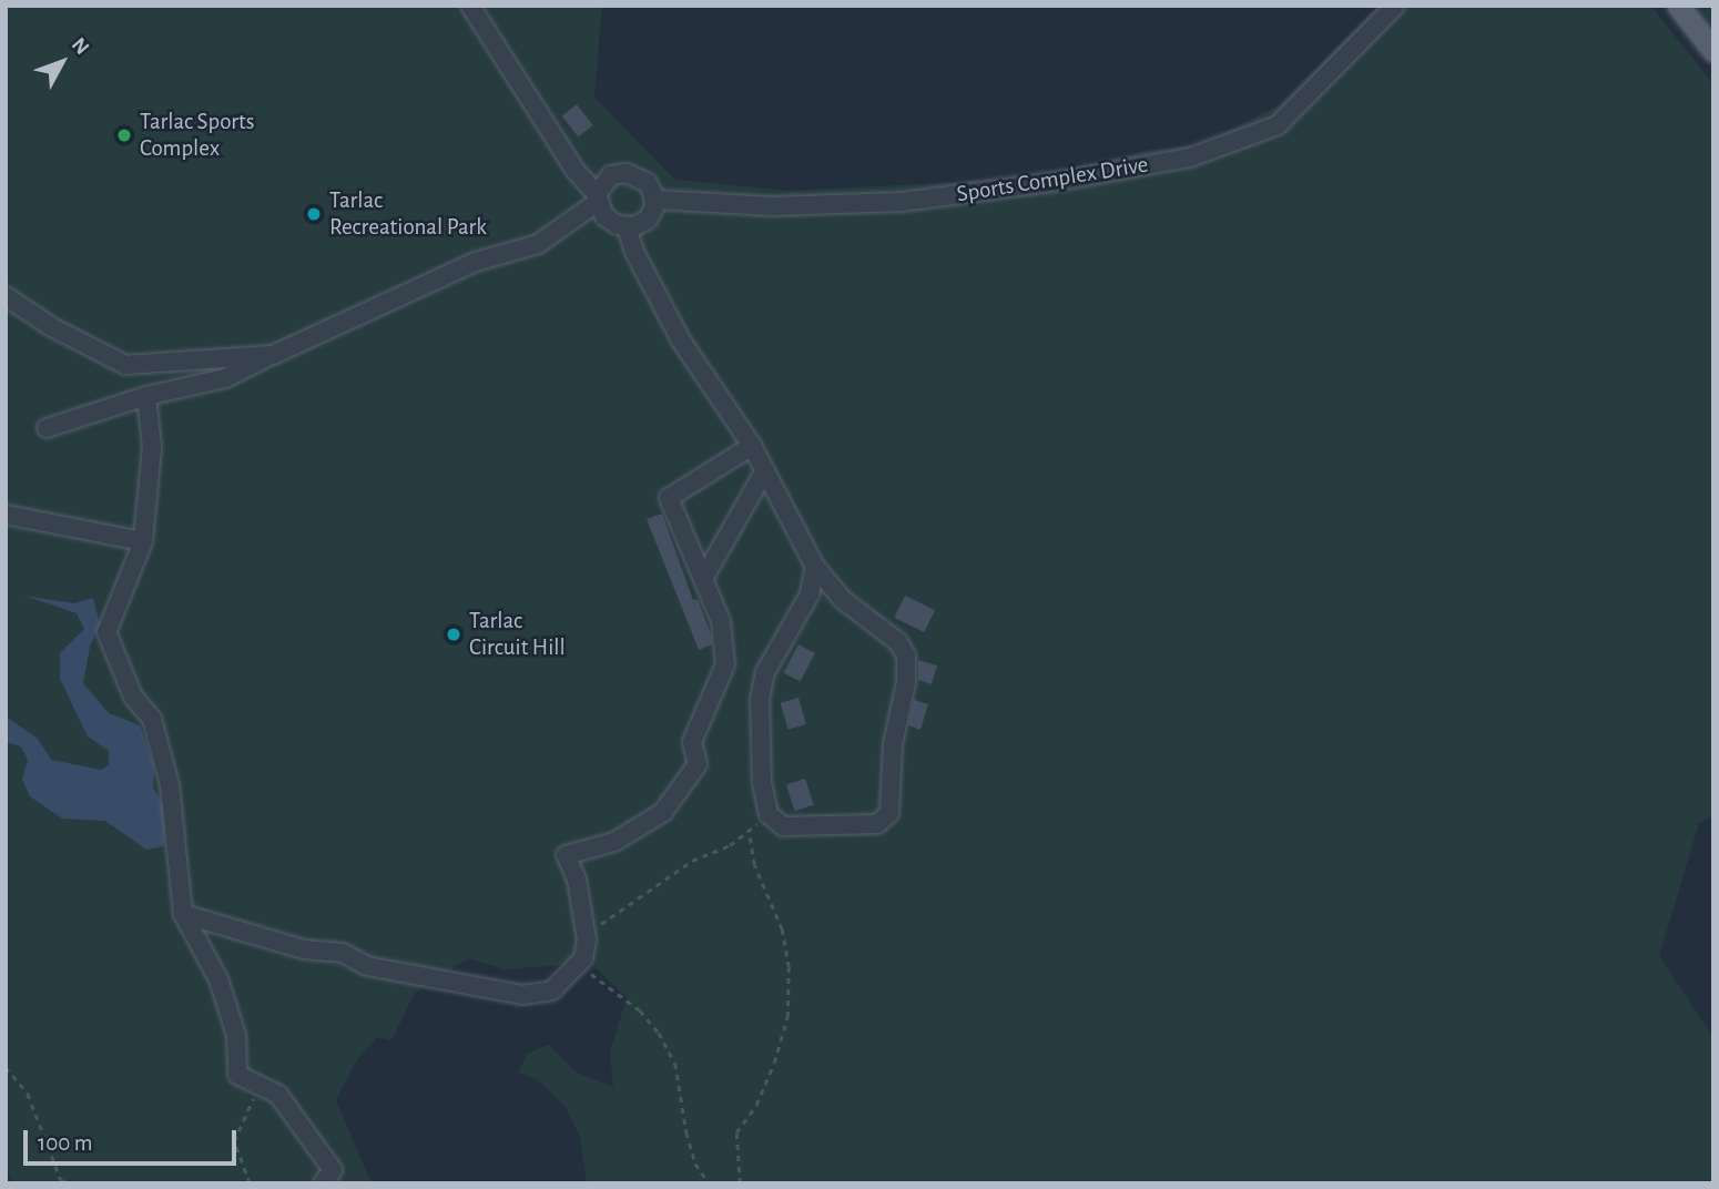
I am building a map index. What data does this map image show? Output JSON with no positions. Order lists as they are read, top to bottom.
{
  "streets": {
    "street": ["Sports Complex Drive"]
  },
  "places": ["Tarlac Sports Complex", "Tarlac Recreational Park", "Tarlac Circuit Hill"],
  "scale_bar": "100 m",
  "north": "top right"
}
